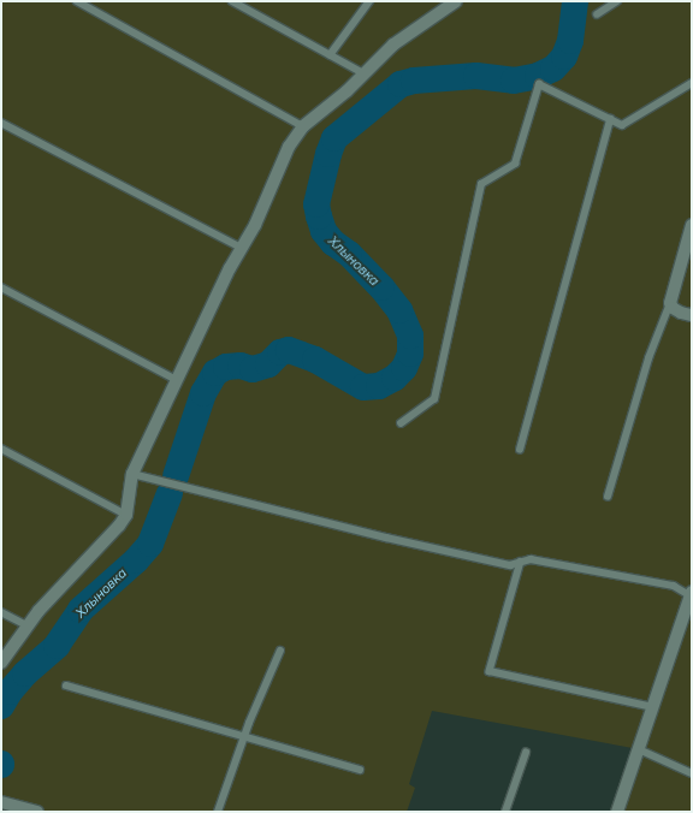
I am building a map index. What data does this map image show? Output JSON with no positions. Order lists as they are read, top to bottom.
{
  "water": ["Хлыновка"]
}
